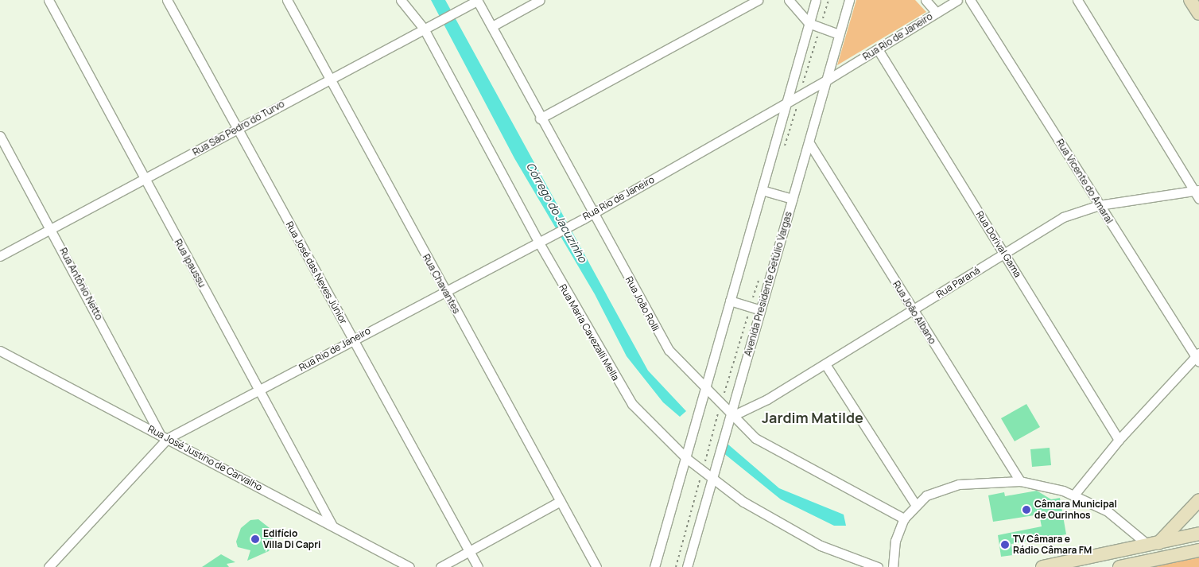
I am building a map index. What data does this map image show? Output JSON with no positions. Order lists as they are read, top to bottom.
{
  "streets": {
    "street": [
      "Rua Rio de Janeiro",
      "Rua São Pedro do Turvo",
      "Rua Vicente do Amaral",
      "Rua Dorival Gama",
      "Rua Ipaussu",
      "Rua José das Neves Júnior",
      "Rua Paraná",
      "Rua Antônio Netto",
      "Rua Chavantes",
      "Avenida Presidente Getúlio Vargas",
      "Rua João Rolli",
      "Rua João Albano",
      "Rua Maria Cavezalli Mella",
      "Rua José Justino de Carvalho"
    ]
  },
  "crossings": [
    ["Rua Rio de Janeiro", "Rua Dorival Gama"],
    ["Rua Rio de Janeiro", "Rua Ipaussu"],
    ["Rua Rio de Janeiro", "Rua José das Neves Júnior"],
    ["Rua Rio de Janeiro", "Rua Chavantes"],
    ["Rua Rio de Janeiro", "Avenida Presidente Getúlio Vargas"],
    ["Rua Rio de Janeiro", "Rua João Rolli"],
    ["Rua Rio de Janeiro", "Rua Maria Cavezalli Mella"],
    ["Rua Rio de Janeiro", "Rua José Justino de Carvalho"],
    ["Rua São Pedro do Turvo", "Rua Ipaussu"],
    ["Rua São Pedro do Turvo", "Rua José das Neves Júnior"],
    ["Rua São Pedro do Turvo", "Rua Antônio Netto"],
    ["Rua São Pedro do Turvo", "Rua Chavantes"],
    ["Rua São Pedro do Turvo", "Rua João Rolli"],
    ["Rua São Pedro do Turvo", "Rua Maria Cavezalli Mella"],
    ["Rua Vicente do Amaral", "Rua Paraná"],
    ["Rua Dorival Gama", "Rua Paraná"],
    ["Rua Ipaussu", "Rua José Justino de Carvalho"],
    ["Rua Paraná", "Avenida Presidente Getúlio Vargas"],
    ["Rua Paraná", "Rua João Rolli"],
    ["Rua Paraná", "Rua João Albano"],
    ["Rua Antônio Netto", "Rua José Justino de Carvalho"],
    ["Avenida Presidente Getúlio Vargas", "Rua João Rolli"],
    ["Avenida Presidente Getúlio Vargas", "Rua João Albano"],
    ["Avenida Presidente Getúlio Vargas", "Rua Maria Cavezalli Mella"]
  ],
  "districts": ["Jardim Matilde"],
  "water": ["Córrego do Jacuzinho"],
  "places": ["Câmara Municipal de Ourinhos", "Edifício Villa Di Capri", "TV Câmara e Rádio Câmara FM"]
}
